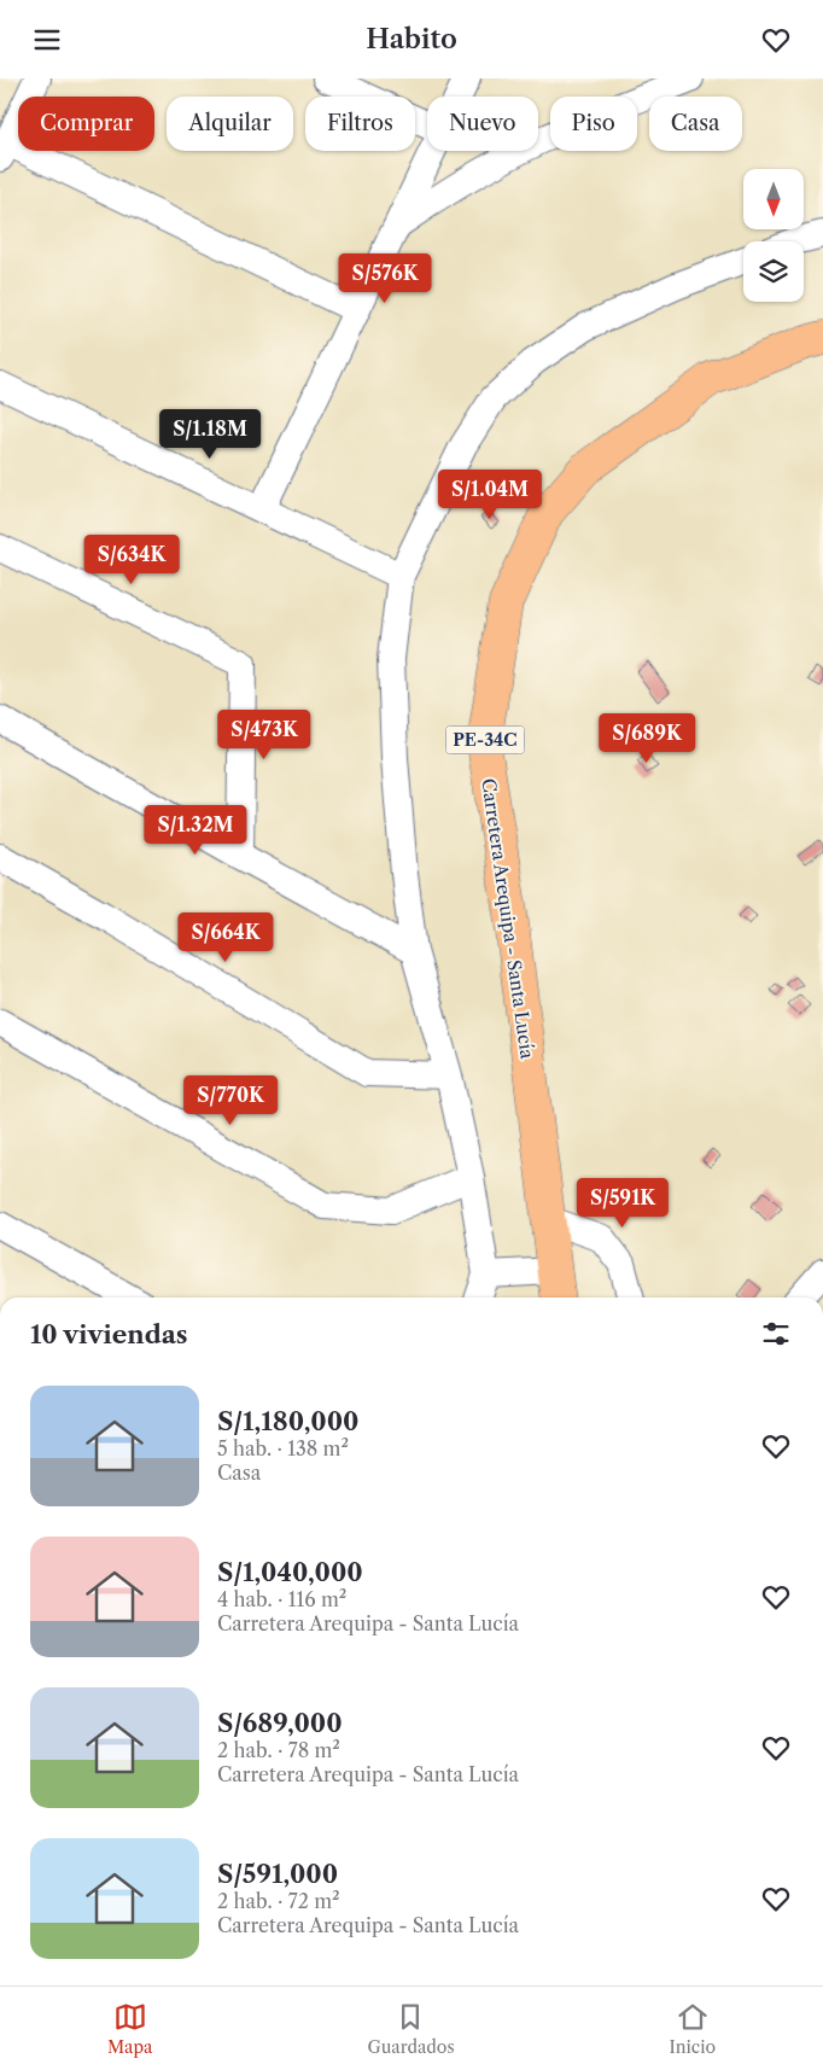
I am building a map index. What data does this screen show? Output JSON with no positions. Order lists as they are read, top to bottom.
{
  "streets": {
    "main road": ["PE-34C", "Carretera Arequipa - Santa Lucía"]
  },
  "north": "bottom",
  "page": {
    "header": "Habito",
    "chip": [
      "Comprar",
      "Alquilar",
      "Filtros",
      "Nuevo",
      "Piso",
      "Casa"
    ],
    "price": [
      "S/576K",
      "S/1.18M",
      "S/1.04M",
      "S/634K",
      "S/473K",
      "S/689K",
      "S/1.32M",
      "S/664K",
      "S/770K",
      "S/591K"
    ],
    "heading": "10 viviendas",
    "list": [
      {
        "name": "S/1,180,000",
        "note": "5 hab. · 138 m² · Casa"
      },
      {
        "name": "S/1,040,000",
        "note": "4 hab. · 116 m² · Carretera Arequipa - Santa Lucía"
      },
      {
        "name": "S/689,000",
        "note": "2 hab. · 78 m² · Carretera Arequipa - Santa Lucía"
      },
      {
        "name": "S/591,000",
        "note": "2 hab. · 72 m² · Carretera Arequipa - Santa Lucía"
      }
    ],
    "tabs": ["Mapa", "Guardados", "Inicio"]
  }
}
